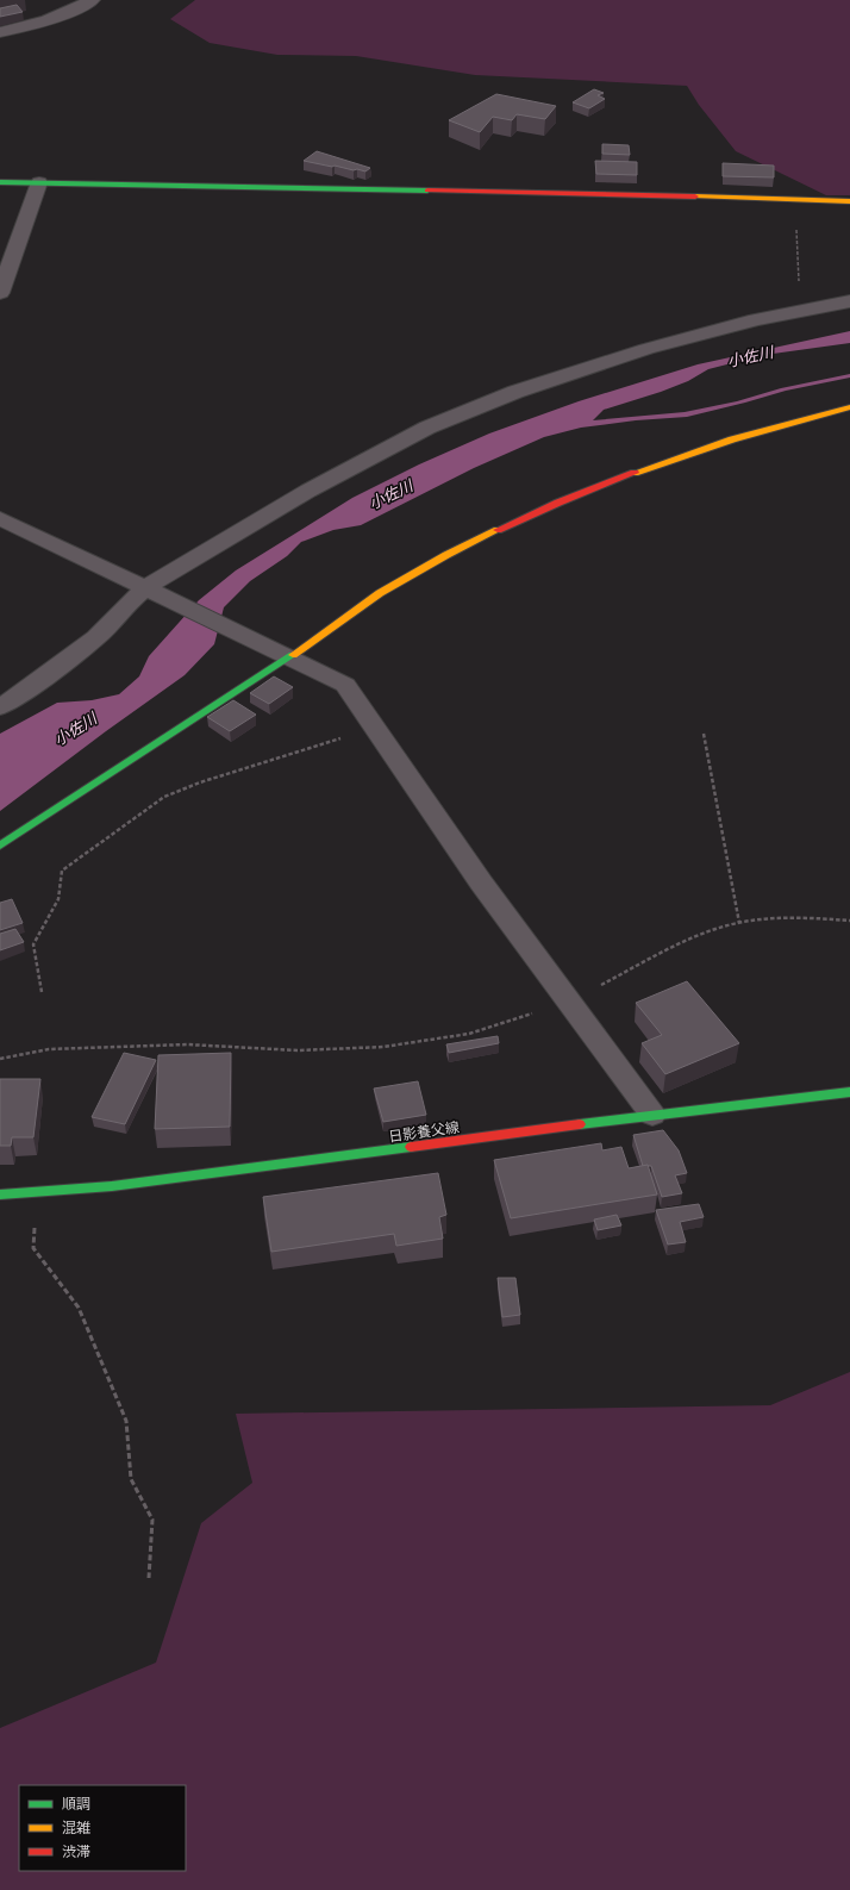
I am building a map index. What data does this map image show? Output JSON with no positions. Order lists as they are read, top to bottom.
{
  "streets": {
    "street": ["日影養父線"]
  },
  "water": ["小佐川"],
  "legend": ["順調", "混雑", "渋滞"]
}
